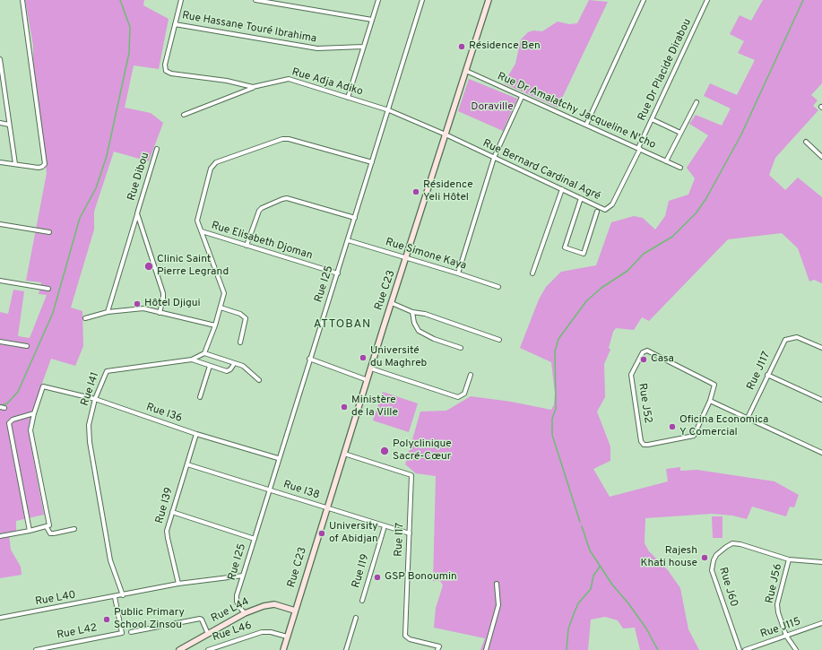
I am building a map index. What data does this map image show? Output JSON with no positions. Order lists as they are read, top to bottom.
{
  "streets": {
    "street": [
      "Rue Hassane Touré Ibrahima",
      "Rue Dr Placide Dirabou",
      "Rue Adja Adiko",
      "Rue Dr Amalatchy Jacqueline N'cho",
      "Rue Bernard Cardinal Agré",
      "Rue Dibou",
      "Rue Elisabeth Djoman",
      "Rue Simone Kaya",
      "Rue I25",
      "Rue C23",
      "Rue J117",
      "Rue I41",
      "Rue J52",
      "Rue I36",
      "Rue I38",
      "Rue I39",
      "Rue I17",
      "Rue I19",
      "Rue J56",
      "Rue J60",
      "Rue L40",
      "Rue L44",
      "Rue J115",
      "Rue L42",
      "Rue L46"
    ]
  },
  "crossings": [
    ["Rue Hassane Touré Ibrahima", "Rue Adja Adiko"],
    ["Rue Dr Placide Dirabou", "Rue Dr Amalatchy Jacqueline N'cho"],
    ["Rue Dr Placide Dirabou", "Rue Bernard Cardinal Agré"],
    ["Rue Adja Adiko", "Rue Bernard Cardinal Agré"],
    ["Rue Adja Adiko", "Rue I25"],
    ["Rue Adja Adiko", "Rue C23"],
    ["Rue Dr Amalatchy Jacqueline N'cho", "Rue Bernard Cardinal Agré"],
    ["Rue Dr Amalatchy Jacqueline N'cho", "Rue C23"],
    ["Rue Bernard Cardinal Agré", "Rue C23"],
    ["Rue Elisabeth Djoman", "Rue I25"],
    ["Rue Simone Kaya", "Rue I25"],
    ["Rue Simone Kaya", "Rue C23"],
    ["Rue I25", "Rue I36"],
    ["Rue I25", "Rue I38"],
    ["Rue I25", "Rue L40"],
    ["Rue I25", "Rue L44"],
    ["Rue C23", "Rue I38"],
    ["Rue C23", "Rue I17"],
    ["Rue C23", "Rue L44"],
    ["Rue C23", "Rue L46"],
    ["Rue I41", "Rue I36"],
    ["Rue I41", "Rue L40"],
    ["Rue I36", "Rue I39"],
    ["Rue I38", "Rue I39"],
    ["Rue I38", "Rue I17"],
    ["Rue I38", "Rue I19"],
    ["Rue I39", "Rue L40"],
    ["Rue J56", "Rue J60"],
    ["Rue J56", "Rue J115"],
    ["Rue L40", "Rue L42"]
  ],
  "districts": ["ATTOBAN"],
  "parks": ["Doraville"],
  "places": [
    "Résidence Ben",
    "Résidence Yeli Hôtel",
    "Clinic Saint Pierre Legrand",
    "Hôtel Djigui",
    "Université du Maghreb",
    "Casa",
    "Ministère de la Ville",
    "Oficina Economica Y Comercial",
    "Polyclinique Sacré-Cœur",
    "University of Abidjan",
    "Rajesh Khati house",
    "GSP Bonoumin",
    "Public Primary School Zinsou"
  ]
}
